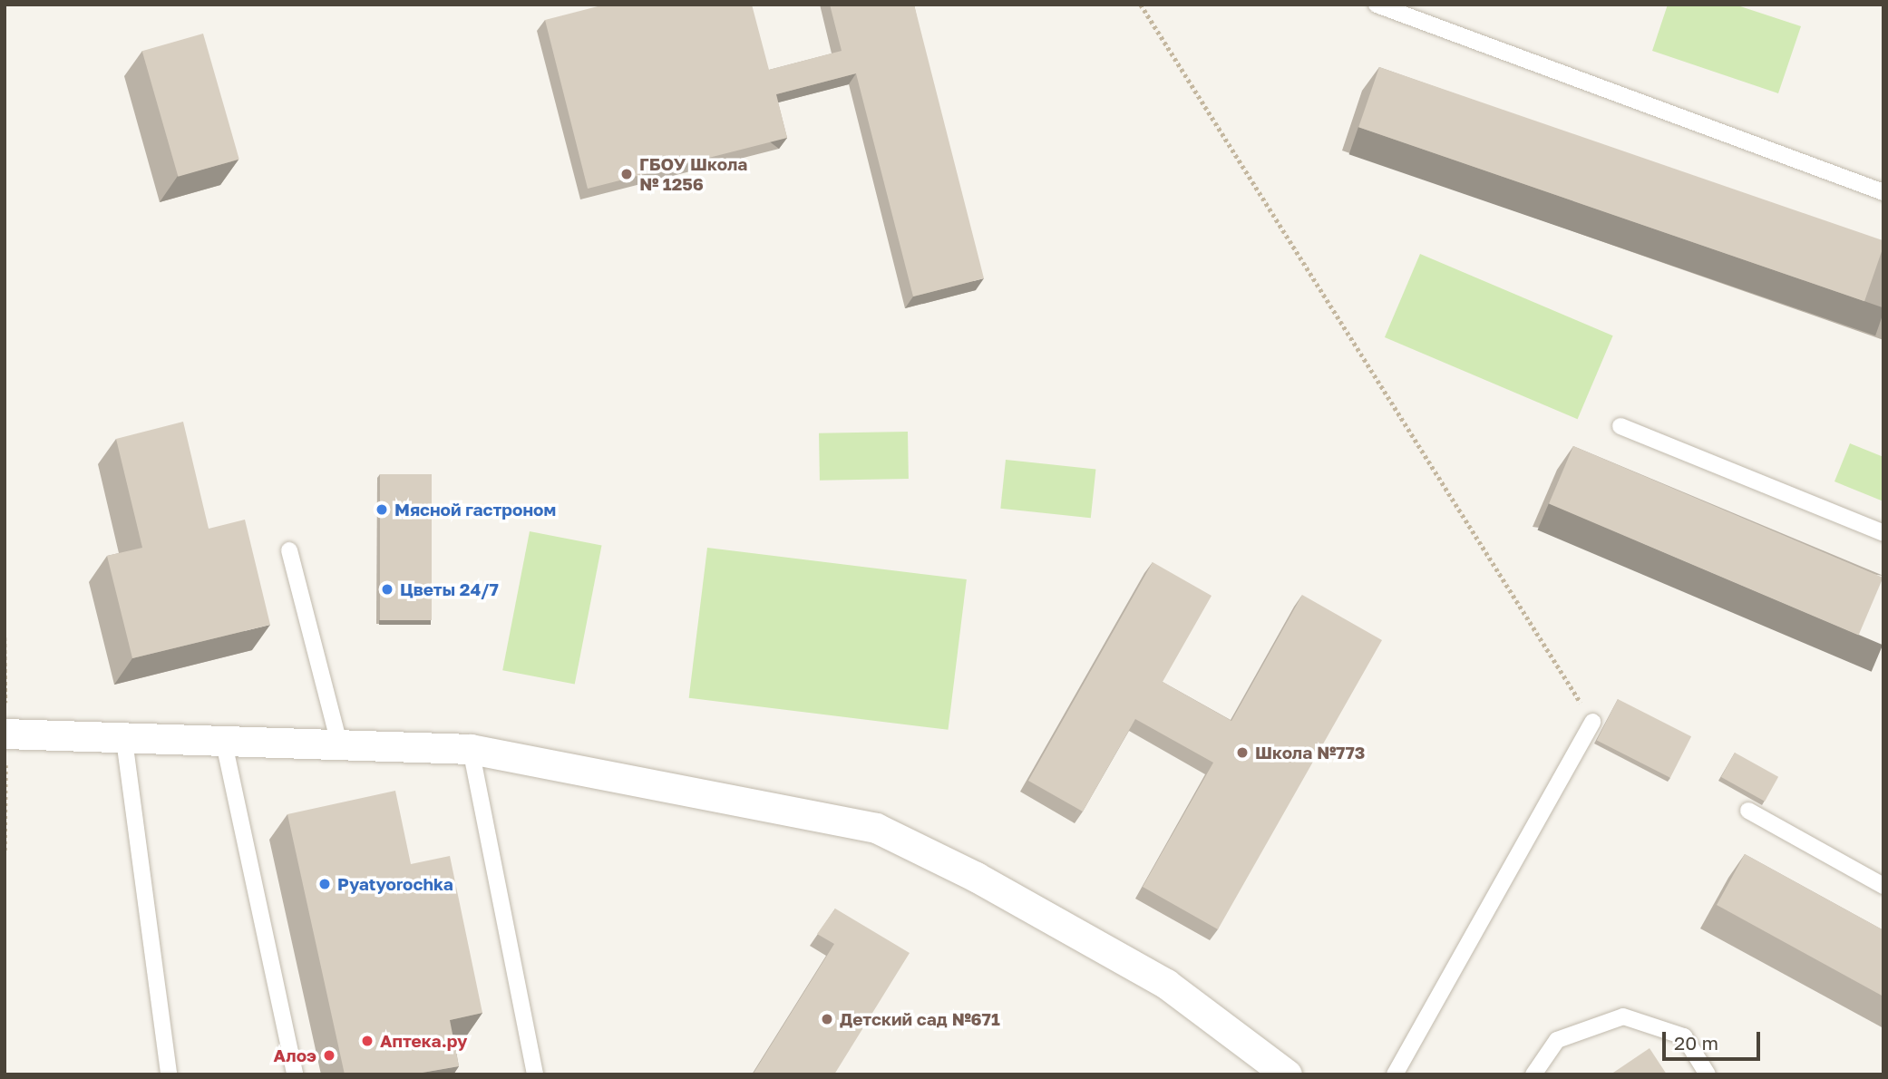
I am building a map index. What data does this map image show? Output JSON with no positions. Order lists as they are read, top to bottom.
{
  "places": [
    "ГБОУ Школа № 1256",
    "Мясной гастроном",
    "Цветы 24/7",
    "Школа №773",
    "Pyatyorochka",
    "Детский сад №671",
    "Аптека.ру",
    "Алоэ"
  ],
  "scale_bar": "20 m"
}
